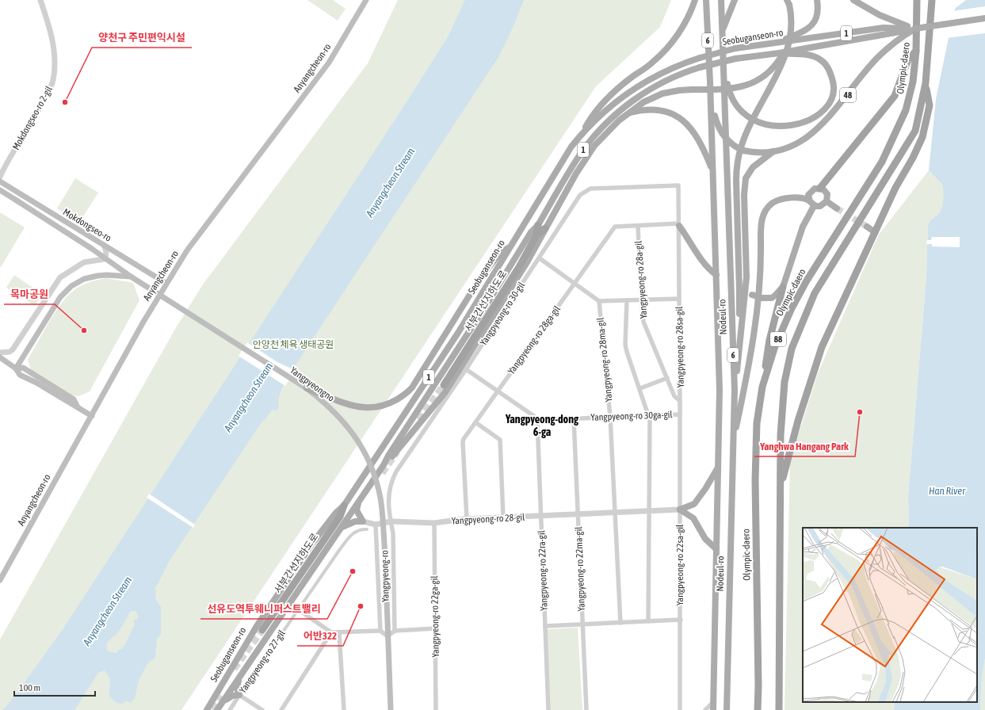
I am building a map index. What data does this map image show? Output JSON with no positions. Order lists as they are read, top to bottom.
{
  "streets": {
    "highway": ["Olympic-daero", "서부간선지하도로", "88"],
    "main road": [
      "1",
      "Seobuganseon-ro",
      "6",
      "Anyangcheon-ro",
      "48",
      "Mokdongseo-ro",
      "Nodeul-ro",
      "Yangpyeongno",
      "Yangpyeong-ro"
    ],
    "street": [
      "Mokdongseo-ro 2-gil",
      "Yangpyeong-ro 28a-gil",
      "Yangpyeong-ro 30-gil",
      "Yangpyeong-ro 28ga-gil",
      "Yangpyeong-ro 28sa-gil",
      "Yangpyeong-ro 28ma-gil",
      "Yangpyeong-ro 30ga-gil",
      "Yangpyeong-ro 28-gil",
      "Yangpyeong-ro 22sa-gil",
      "Yangpyeong-ro 22ma-gil",
      "Yangpyeong-ro 22ra-gil",
      "Yangpyeong-ro 22ga-gil",
      "Yangpyeong-ro 27-gil"
    ]
  },
  "crossings": [
    ["Seobuganseon-ro", "48"],
    ["Seobuganseon-ro", "서부간선지하도로"],
    ["Anyangcheon-ro", "Mokdongseo-ro"],
    ["48", "Nodeul-ro"],
    ["Mokdongseo-ro", "Yangpyeongno"],
    ["Yangpyeong-ro 28a-gil", "Yangpyeong-ro 28ga-gil"],
    ["Yangpyeong-ro 28a-gil", "Yangpyeong-ro 28sa-gil"],
    ["Yangpyeong-ro 30-gil", "Yangpyeong-ro 28sa-gil"],
    ["Yangpyeong-ro 30-gil", "Yangpyeong-ro 28-gil"],
    ["Yangpyeong-ro 30-gil", "Yangpyeong-ro"],
    ["Yangpyeong-ro 28ga-gil", "Yangpyeong-ro 28sa-gil"],
    ["Yangpyeong-ro 28ga-gil", "Yangpyeong-ro 28-gil"],
    ["Yangpyeong-ro 28sa-gil", "Yangpyeong-ro 30ga-gil"],
    ["Yangpyeong-ro 28sa-gil", "Yangpyeong-ro 28-gil"],
    ["Yangpyeong-ro 28sa-gil", "Yangpyeong-ro 22sa-gil"],
    ["Yangpyeong-ro 28ma-gil", "Yangpyeong-ro 30ga-gil"],
    ["Yangpyeong-ro 28ma-gil", "Yangpyeong-ro 28-gil"],
    ["Yangpyeongno", "Yangpyeong-ro"],
    ["Yangpyeong-ro 30ga-gil", "Yangpyeong-ro 22ma-gil"],
    ["Yangpyeong-ro 30ga-gil", "Yangpyeong-ro 22ra-gil"],
    ["Yangpyeong-ro 28-gil", "Yangpyeong-ro 22sa-gil"],
    ["Yangpyeong-ro 28-gil", "Yangpyeong-ro 22ma-gil"],
    ["Yangpyeong-ro 28-gil", "Yangpyeong-ro 22ra-gil"],
    ["Yangpyeong-ro 28-gil", "Yangpyeong-ro"],
    ["Yangpyeong-ro 28-gil", "Yangpyeong-ro 22ga-gil"]
  ],
  "districts": ["Yangpyeong-dong 6-ga"],
  "water": ["Anyangcheon Stream", "Han River"],
  "parks": ["안양천 체육 생태공원"],
  "places": [
    "양천구 주민편익시설",
    "목마공원",
    "Yanghwa Hangang Park",
    "선유도역투웨니퍼스트밸리",
    "어반322"
  ],
  "scale_bar": "100 m"
}
